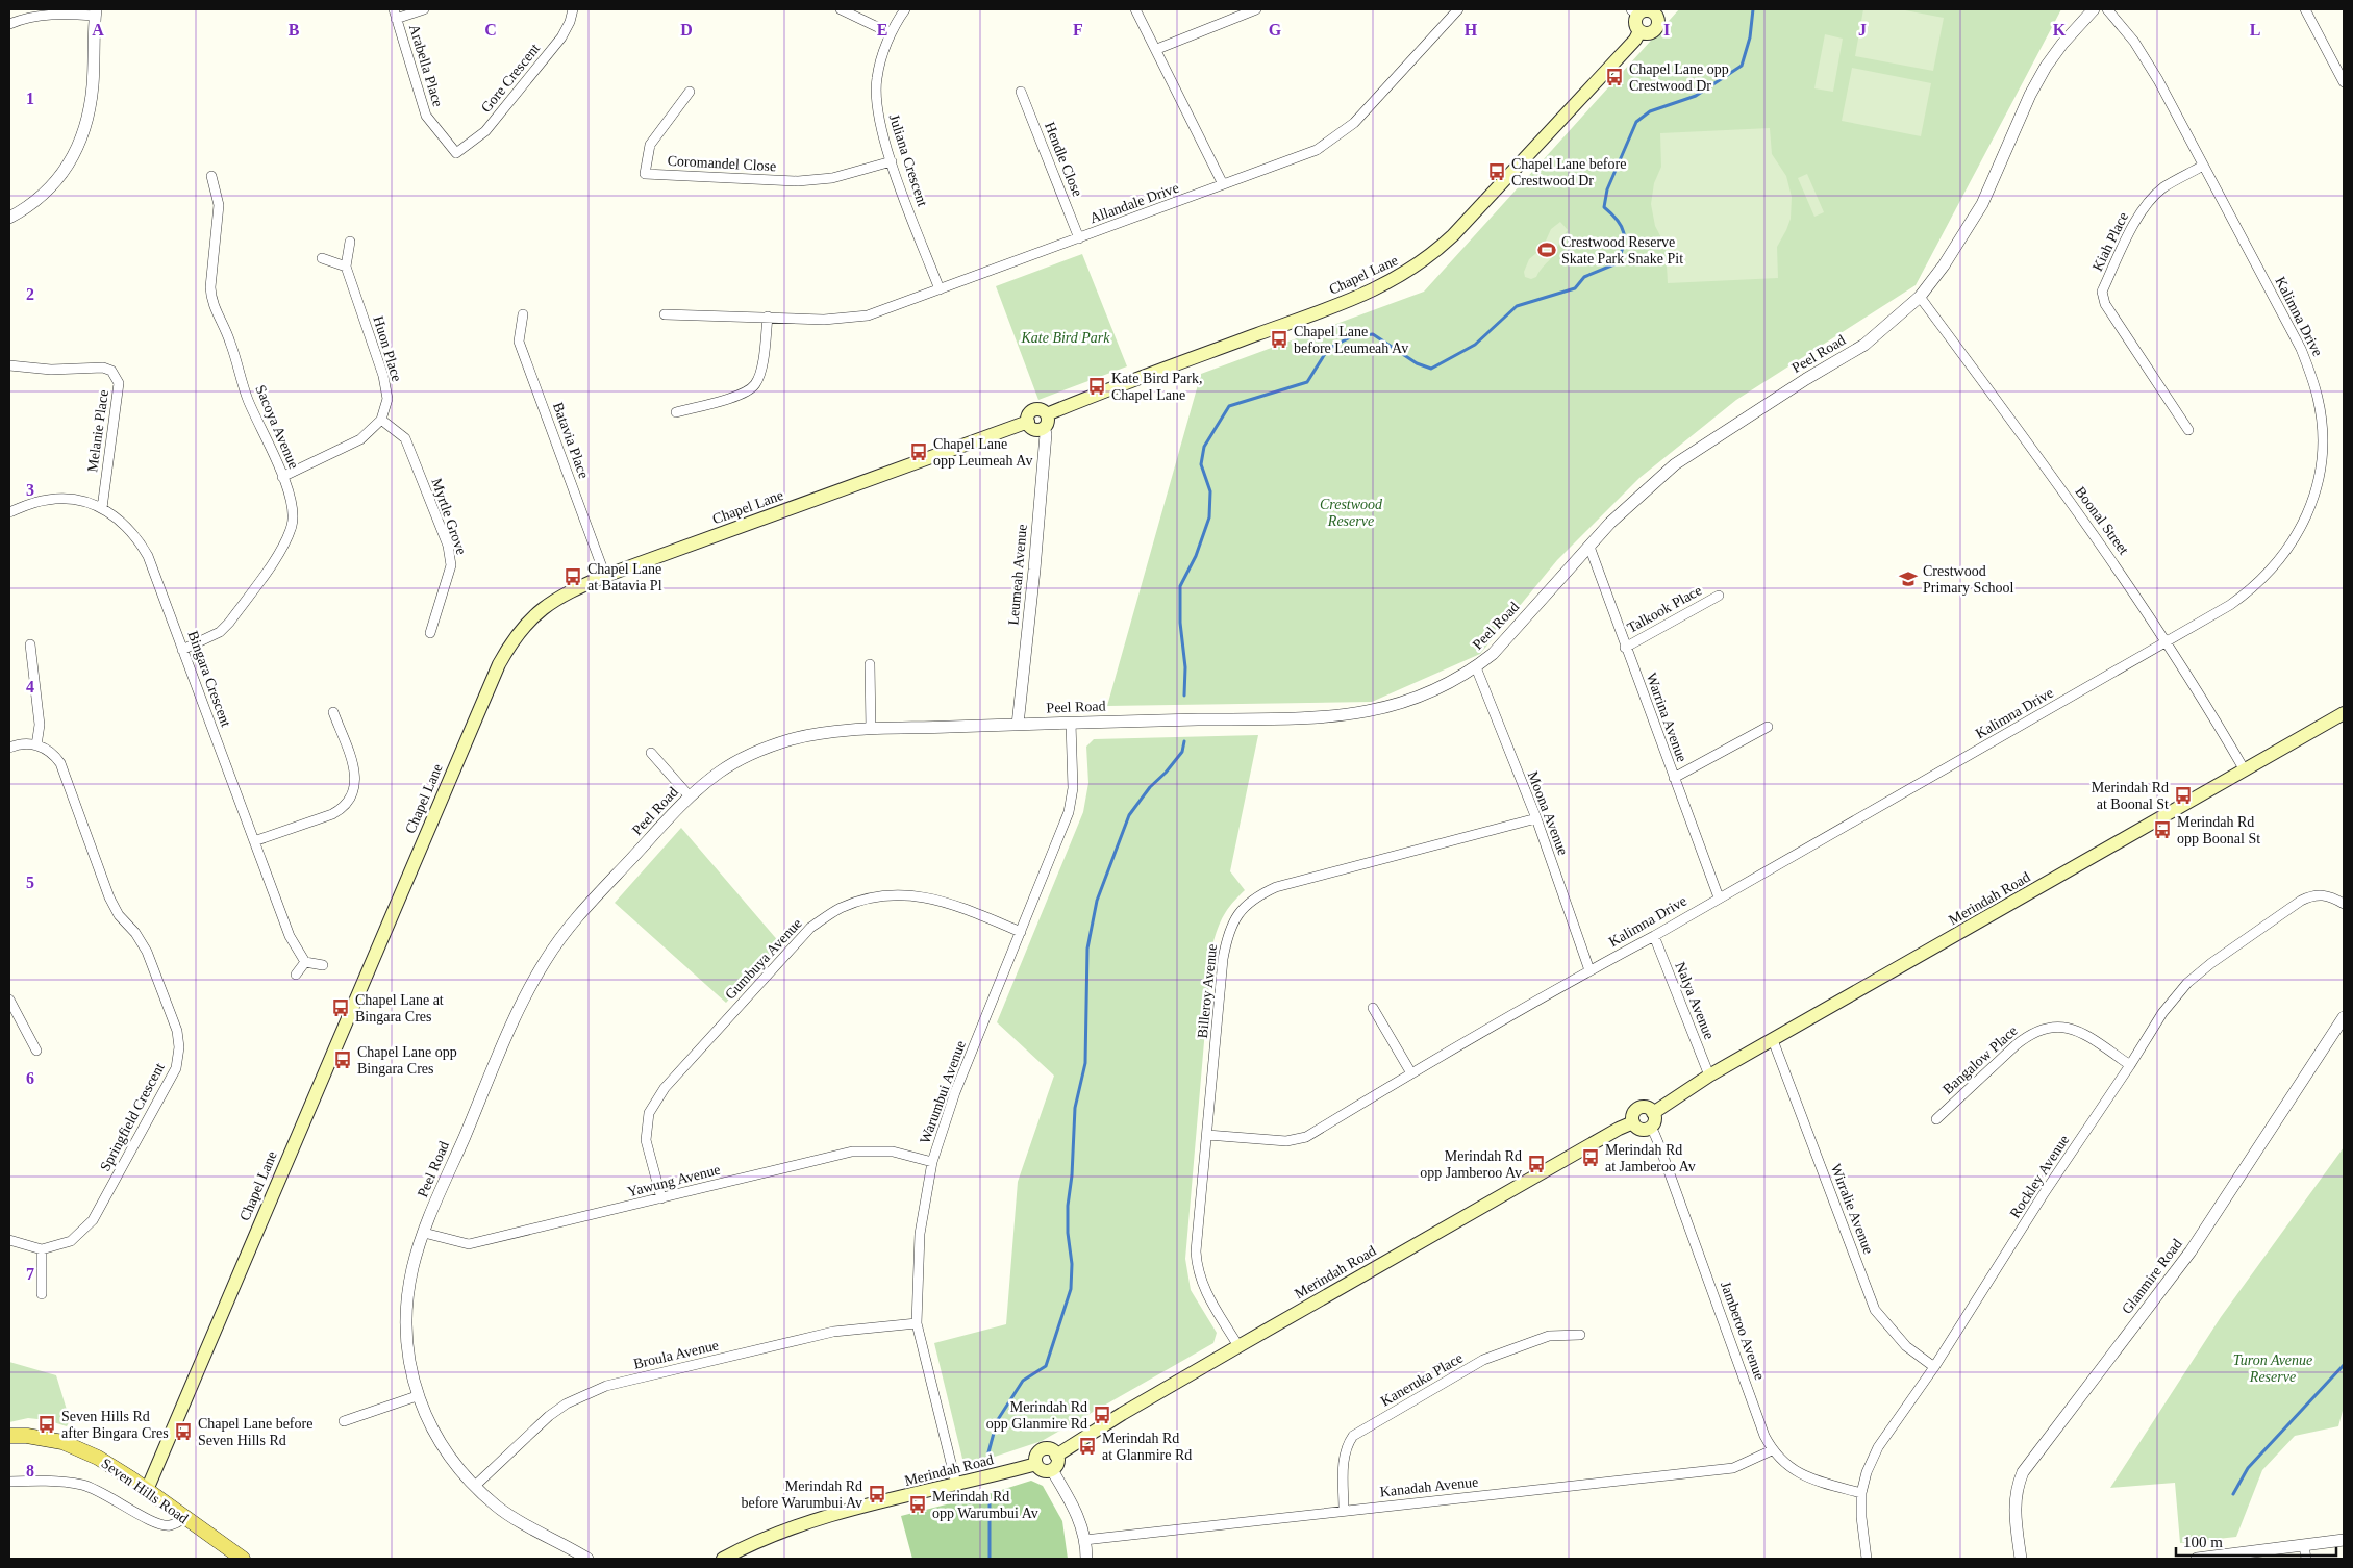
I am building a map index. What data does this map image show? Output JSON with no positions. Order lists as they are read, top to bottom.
{
  "streets": {
    "main road": ["Chapel Lane", "Merindah Road", "Seven Hills Road"],
    "street": [
      "Arabella Place",
      "Gore Crescent",
      "Hendle Close",
      "Juliana Crescent",
      "Coromandel Close",
      "Allandale Drive",
      "Kiah Place",
      "Kalimna Drive",
      "Huon Place",
      "Peel Road",
      "Sacoya Avenue",
      "Melanie Place",
      "Batavia Place",
      "Myrtle Grove",
      "Boonal Street",
      "Leumeah Avenue",
      "Talkook Place",
      "Bingara Crescent",
      "Warrina Avenue",
      "Moona Avenue",
      "Gumbuya Avenue",
      "Billeroy Avenue",
      "Nalya Avenue",
      "Bangalow Place",
      "Warumbui Avenue",
      "Springfield Crescent",
      "Rockley Avenue",
      "Yawung Avenue",
      "Wirralie Avenue",
      "Glanmire Road",
      "Jamberoo Avenue",
      "Broula Avenue",
      "Kaneruka Place",
      "Kanadah Avenue"
    ]
  },
  "crossings": [
    ["Arabella Place", "Gore Crescent"],
    ["Hendle Close", "Allandale Drive"],
    ["Juliana Crescent", "Coromandel Close"],
    ["Juliana Crescent", "Allandale Drive"],
    ["Kiah Place", "Kalimna Drive"],
    ["Chapel Lane", "Batavia Place"],
    ["Chapel Lane", "Leumeah Avenue"],
    ["Chapel Lane", "Seven Hills Road"],
    ["Kalimna Drive", "Boonal Street"],
    ["Kalimna Drive", "Warrina Avenue"],
    ["Kalimna Drive", "Moona Avenue"],
    ["Kalimna Drive", "Billeroy Avenue"],
    ["Kalimna Drive", "Nalya Avenue"],
    ["Huon Place", "Myrtle Grove"],
    ["Peel Road", "Boonal Street"],
    ["Peel Road", "Leumeah Avenue"],
    ["Peel Road", "Warrina Avenue"],
    ["Peel Road", "Moona Avenue"],
    ["Peel Road", "Warumbui Avenue"],
    ["Peel Road", "Yawung Avenue"],
    ["Peel Road", "Broula Avenue"],
    ["Sacoya Avenue", "Bingara Crescent"],
    ["Melanie Place", "Bingara Crescent"],
    ["Boonal Street", "Merindah Road"],
    ["Talkook Place", "Warrina Avenue"],
    ["Moona Avenue", "Billeroy Avenue"],
    ["Merindah Road", "Billeroy Avenue"],
    ["Merindah Road", "Nalya Avenue"],
    ["Merindah Road", "Warumbui Avenue"],
    ["Merindah Road", "Wirralie Avenue"],
    ["Merindah Road", "Jamberoo Avenue"],
    ["Gumbuya Avenue", "Warumbui Avenue"],
    ["Gumbuya Avenue", "Yawung Avenue"],
    ["Bangalow Place", "Rockley Avenue"],
    ["Warumbui Avenue", "Yawung Avenue"],
    ["Warumbui Avenue", "Broula Avenue"],
    ["Rockley Avenue", "Wirralie Avenue"],
    ["Rockley Avenue", "Jamberoo Avenue"],
    ["Jamberoo Avenue", "Kanadah Avenue"],
    ["Kaneruka Place", "Kanadah Avenue"]
  ],
  "parks": ["Kate Bird Park", "Crestwood Reserve", "Turon Avenue Reserve"],
  "places": {
    "bus stop": [
      "Chapel Lane opp Crestwood Dr",
      "Chapel Lane before Crestwood Dr",
      "Chapel Lane before Leumeah Av",
      "Kate Bird Park, Chapel Lane",
      "Chapel Lane opp Leumeah Av",
      "Chapel Lane at Batavia Pl",
      "Merindah Rd at Boonal St",
      "Merindah Rd opp Boonal St",
      "Chapel Lane at Bingara Cres",
      "Chapel Lane opp Bingara Cres",
      "Merindah Rd at Jamberoo Av",
      "Merindah Rd opp Jamberoo Av",
      "Merindah Rd opp Glanmire Rd",
      "Seven Hills Rd after Bingara Cres",
      "Chapel Lane before Seven Hills Rd",
      "Merindah Rd at Glanmire Rd",
      "Merindah Rd before Warumbui Av",
      "Merindah Rd opp Warumbui Av"
    ],
    "sports": ["Crestwood Reserve Skate Park Snake Pit"],
    "school or university": ["Crestwood Primary School"]
  },
  "scale_bar": "100 m",
  "grid": {
    "columns": [
      "A",
      "B",
      "C",
      "D",
      "E",
      "F",
      "G",
      "H",
      "I",
      "J",
      "K",
      "L"
    ],
    "rows": [
      "1",
      "2",
      "3",
      "4",
      "5",
      "6",
      "7",
      "8"
    ]
  }
}
